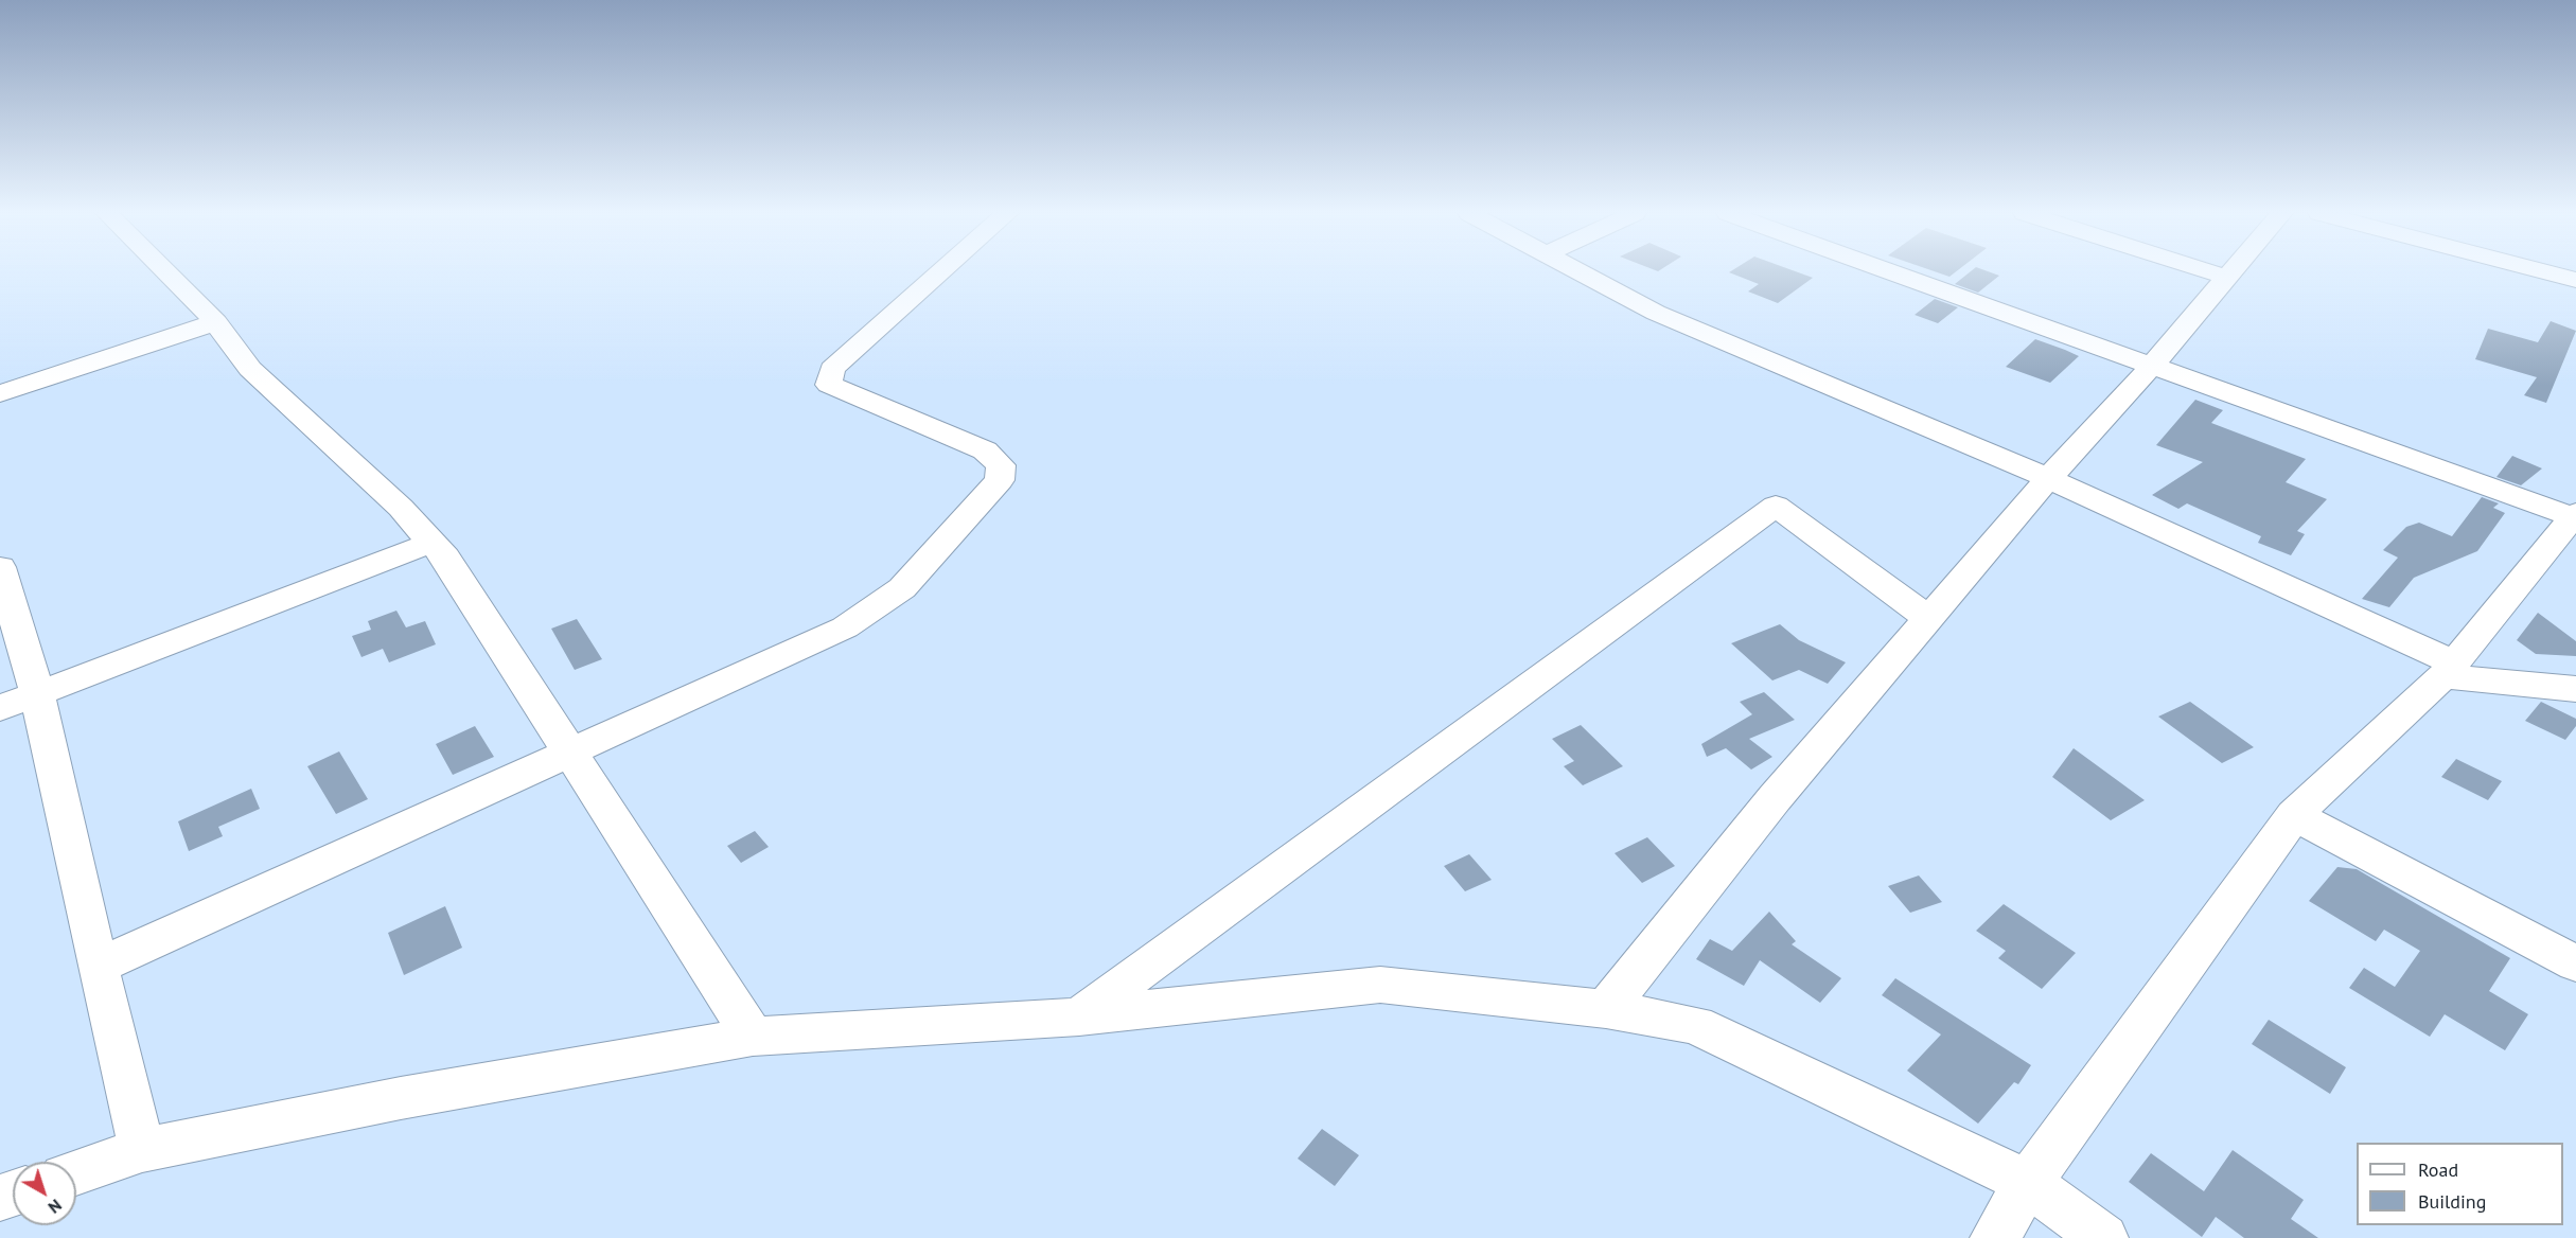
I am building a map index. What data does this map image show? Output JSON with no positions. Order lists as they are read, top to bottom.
{
  "legend": ["Road", "Building"],
  "north": "bottom right"
}
